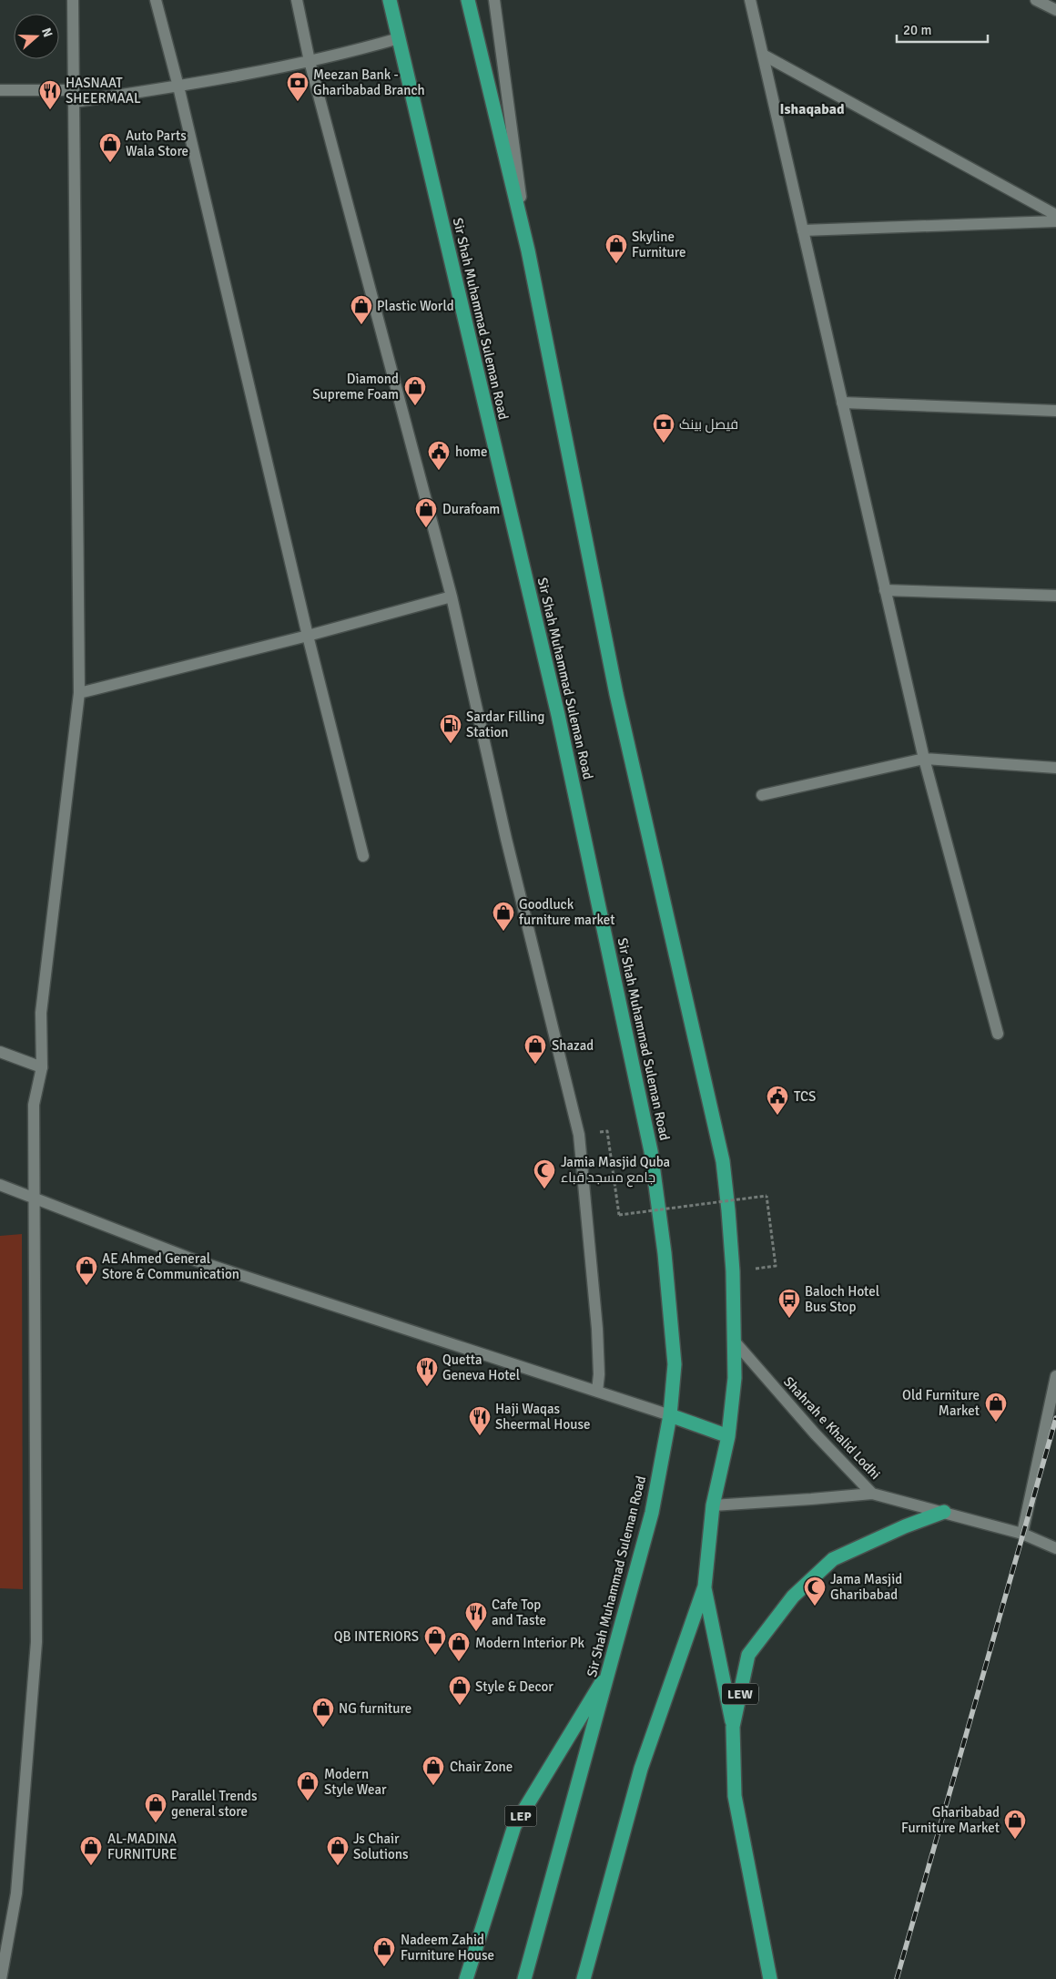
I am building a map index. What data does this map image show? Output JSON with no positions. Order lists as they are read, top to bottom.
{
  "streets": {
    "highway": ["Sir Shah Muhammad Suleman Road", "LEW", "LEP"],
    "street": ["Shahrah e Khalid Lodhi"]
  },
  "crossings": [
    ["Sir Shah Muhammad Suleman Road", "LEP"],
    ["Shahrah e Khalid Lodhi", "LEW"]
  ],
  "districts": ["Ishaqabad"],
  "places": {
    "bank": ["Meezan Bank - Gharibabad Branch", "فیصل بینک"],
    "restaurant": [
      "HASNAAT SHEERMAAL",
      "Quetta Geneva Hotel",
      "Haji Waqas Sheermal House",
      "Cafe Top and Taste"
    ],
    "shop": [
      "Auto Parts Wala Store",
      "Skyline Furniture",
      "Plastic World",
      "Diamond Supreme Foam",
      "Durafoam",
      "Goodluck furniture market",
      "Shazad",
      "AE Ahmed General Store & Communication",
      "Old Furniture Market",
      "QB INTERIORS",
      "Modern Interior Pk",
      "Style & Decor",
      "NG furniture",
      "Chair Zone",
      "Modern Style Wear",
      "Parallel Trends general store",
      "Gharibabad Furniture Market",
      "AL-MADINA FURNITURE",
      "Js Chair Solutions",
      "Nadeem Zahid Furniture House"
    ],
    "public building": ["home", "TCS"],
    "fuel station": ["Sardar Filling Station"],
    "mosque": ["Jamia Masjid Quba جامع مسجد قباء", "Jama Masjid Gharibabad"],
    "bus stop": ["Baloch Hotel Bus Stop"]
  },
  "scale_bar": "20 m",
  "north": "right"
}
